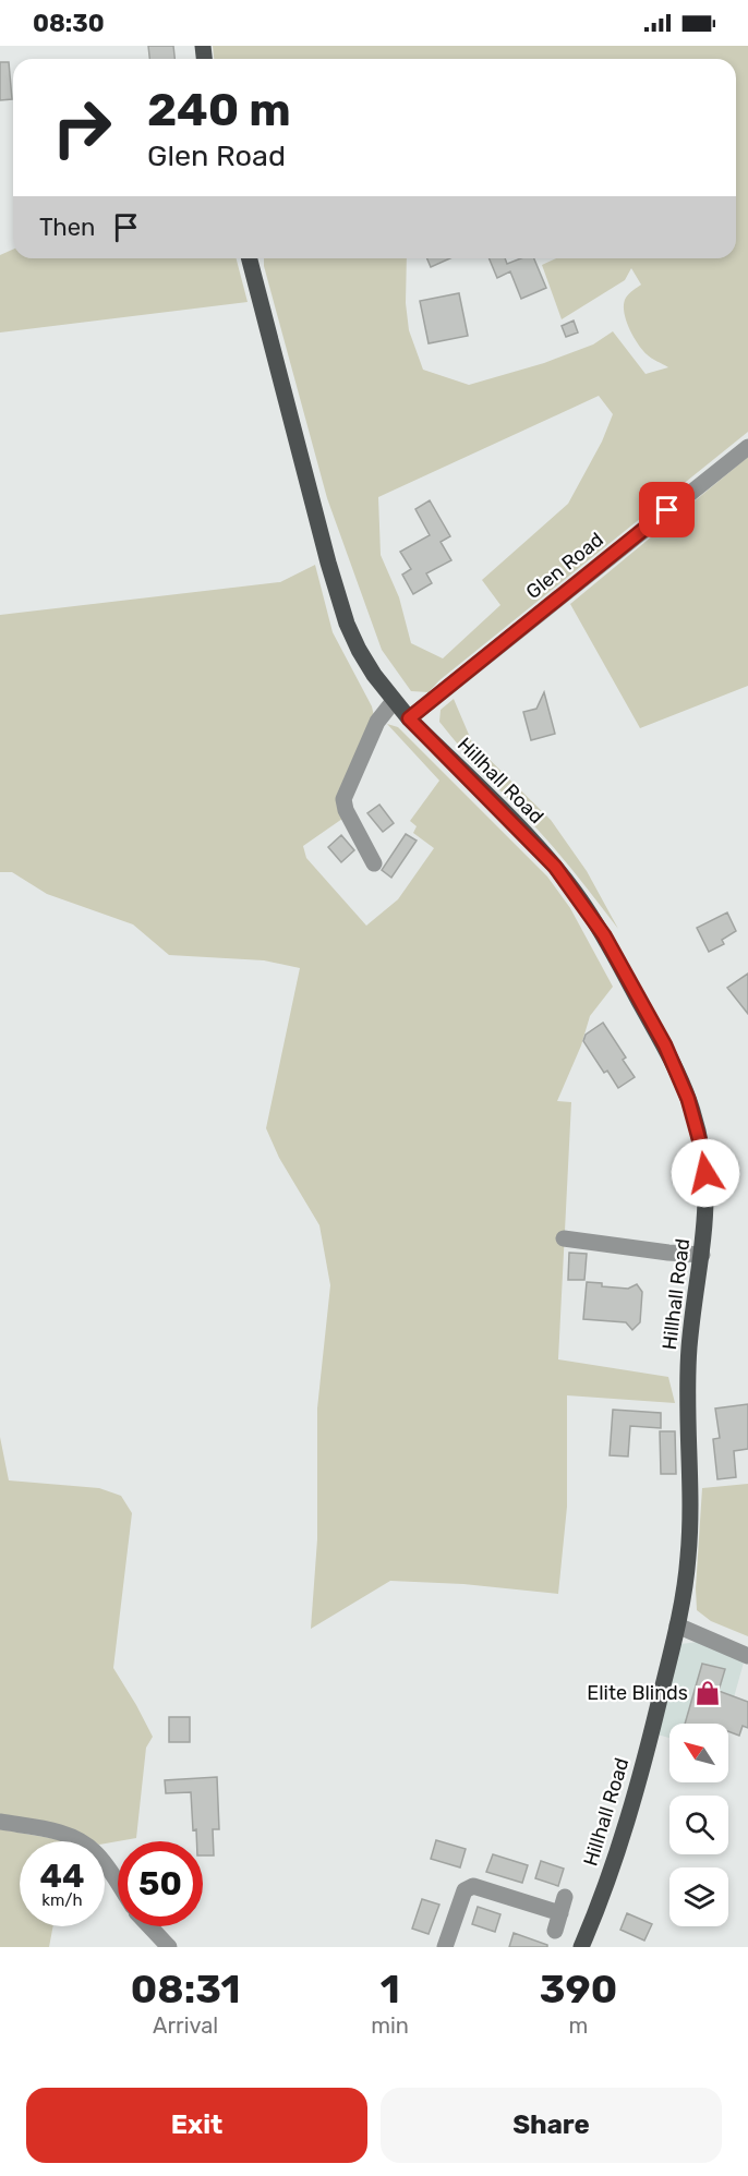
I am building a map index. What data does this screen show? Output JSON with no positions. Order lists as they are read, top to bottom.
{
  "streets": {
    "main road": ["Hillhall Road"],
    "street": ["Glen Road"]
  },
  "crossings": [
    ["Glen Road", "Hillhall Road"]
  ],
  "places": {
    "shop": ["Elite Blinds"]
  },
  "north": "top left",
  "page": {
    "status": "08:30",
    "turn": ["240 m", "Glen Road"],
    "then": "Then",
    "speed": "44 km/h",
    "limit": "50",
    "eta": [
      "08:31",
      "Arrival",
      "1",
      "min",
      "390",
      "m"
    ],
    "buttons": ["Exit", "Share"]
  }
}
